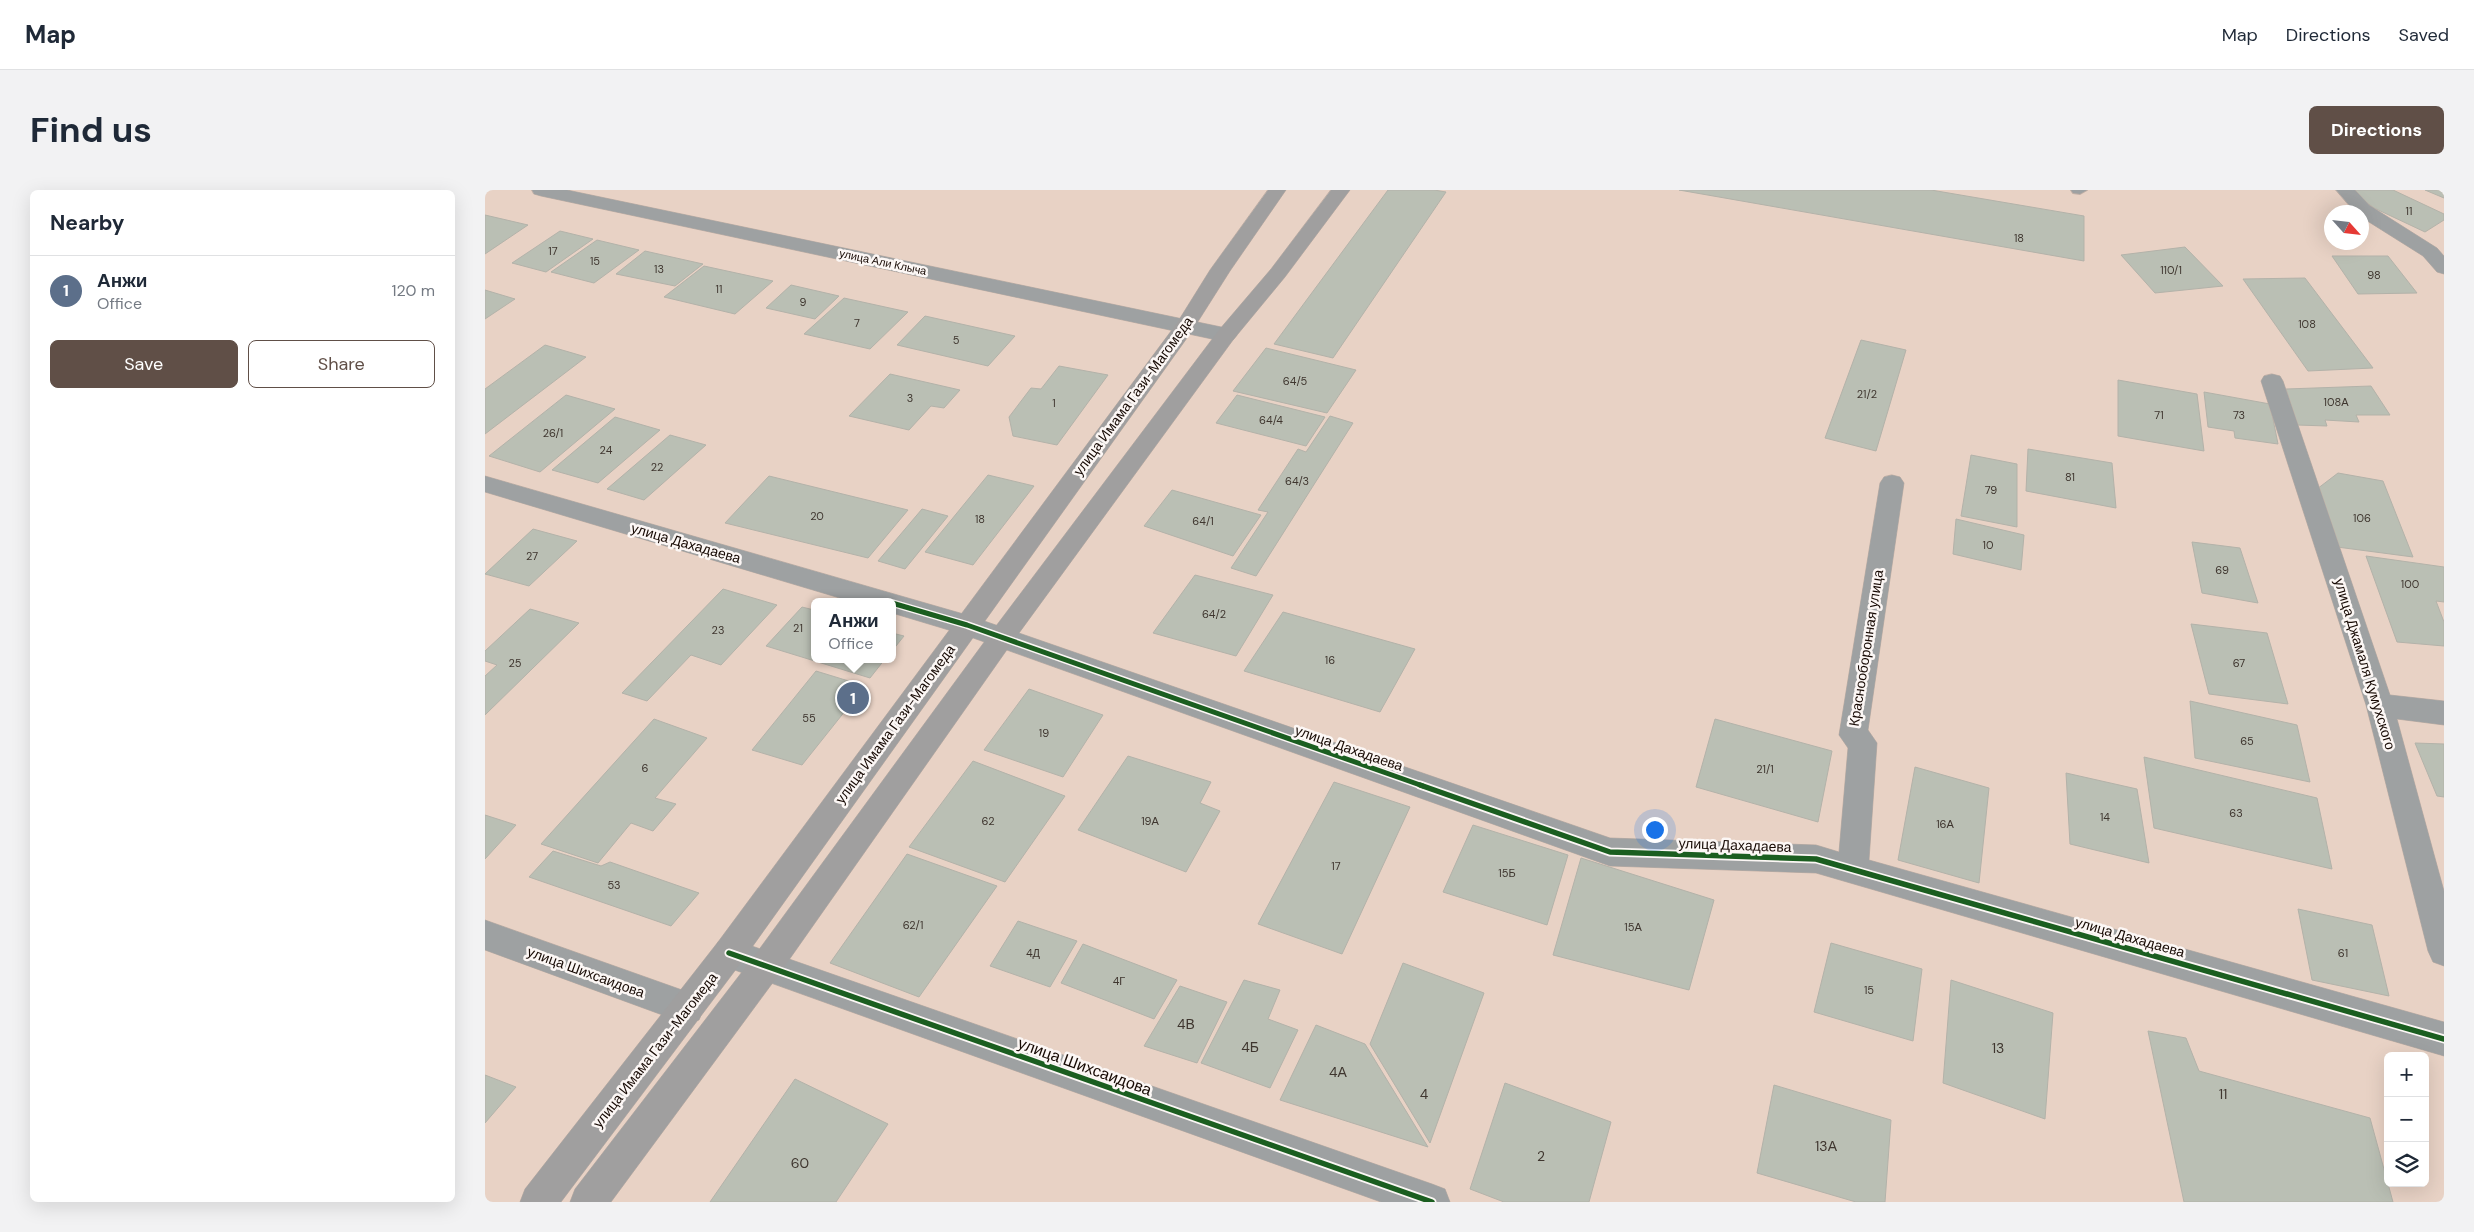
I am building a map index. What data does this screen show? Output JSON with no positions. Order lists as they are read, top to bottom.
{
  "streets": {
    "main road": ["улица Имама Гази-Магомеда"],
    "street": [
      "улица Али Клыча",
      "улица Дахадаева",
      "Краснооборонная улица",
      "улица Джамаля Кумухского",
      "улица Шихсаидова"
    ]
  },
  "crossings": [
    ["улица Али Клыча", "улица Имама Гази-Магомеда"],
    ["улица Имама Гази-Магомеда", "улица Дахадаева"],
    ["улица Имама Гази-Магомеда", "улица Шихсаидова"],
    ["улица Дахадаева", "Краснооборонная улица"]
  ],
  "house_numbers": [
    "11",
    "18",
    "17",
    "15",
    "13",
    "110/1",
    "98",
    "11",
    "9",
    "7",
    "108",
    "5",
    "64/5",
    "21/2",
    "3",
    "108А",
    "1",
    "71",
    "73",
    "64/4",
    "26/1",
    "24",
    "22",
    "81",
    "64/3",
    "79",
    "20",
    "106",
    "18",
    "64/1",
    "10",
    "27",
    "69",
    "100",
    "64/2",
    "21",
    "23",
    "16",
    "25",
    "67",
    "55",
    "19",
    "65",
    "6",
    "21/1",
    "63",
    "14",
    "62",
    "19А",
    "16А",
    "17",
    "15Б",
    "53",
    "62/1",
    "15А",
    "4Д",
    "61",
    "4Г",
    "15",
    "4В",
    "4Б",
    "13",
    "4А",
    "4",
    "11",
    "13А",
    "2",
    "60"
  ],
  "north": "bottom right",
  "page": {
    "header": "Map",
    "nav": ["Map", "Directions", "Saved"],
    "buttons": [
      "Directions",
      ["Save", "Share"]
    ],
    "title": "Find us",
    "heading": "Nearby",
    "list": [
      {
        "mark": "1",
        "name": "Анжи",
        "note": "Office",
        "value": "120 m"
      }
    ],
    "popup": ["Анжи", "Office"],
    "pins": "1",
    "map_buttons": ["+", "−"]
  }
}
